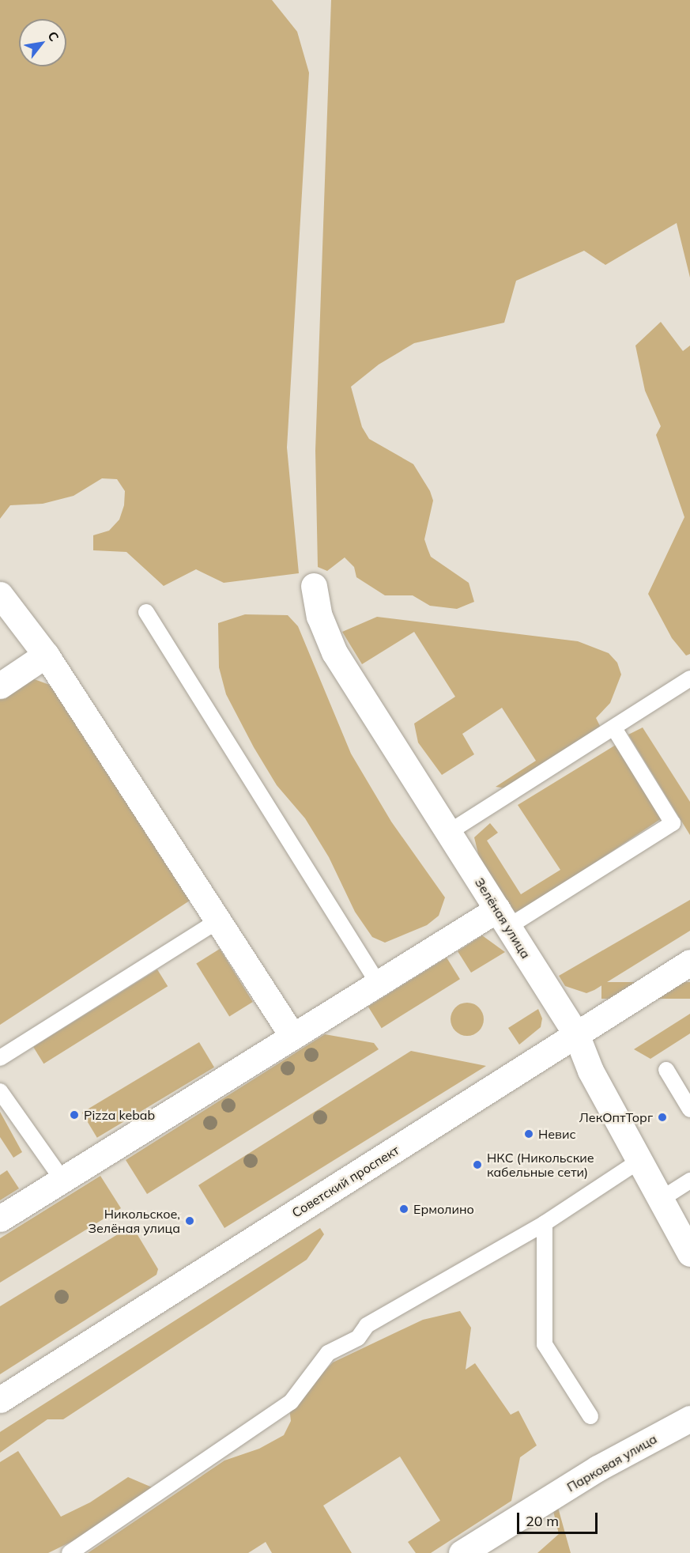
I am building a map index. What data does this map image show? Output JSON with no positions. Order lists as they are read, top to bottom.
{
  "streets": {
    "street": ["Зелёная улица", "Советский проспект", "Парковая улица"]
  },
  "crossings": [
    ["Зелёная улица", "Советский проспект"]
  ],
  "places": [
    "Pizza kebab",
    "ЛекОптТорг",
    "Невис",
    "НКС (Никольские кабельные сети)",
    "Ермолино",
    "Никольское, Зелёная улица"
  ],
  "scale_bar": "20 m",
  "north": "top right"
}
